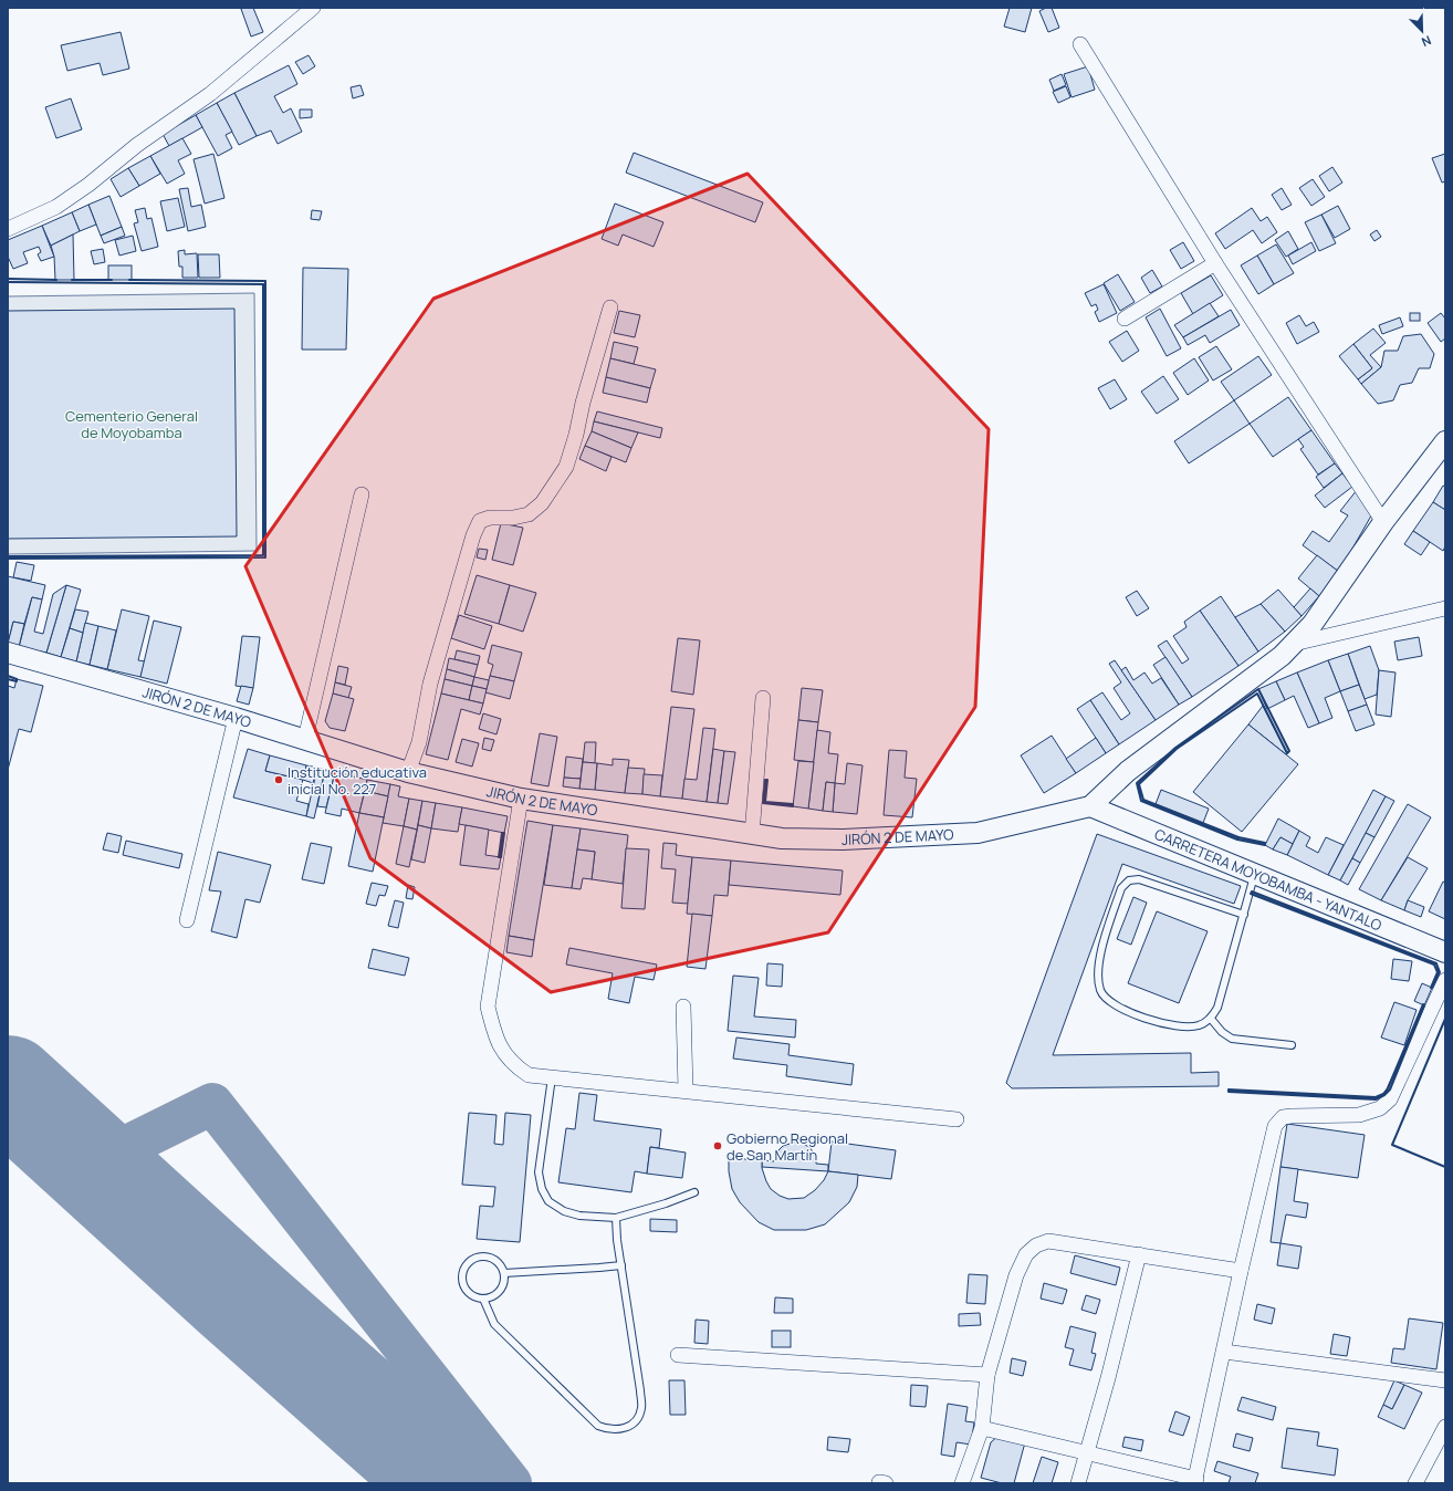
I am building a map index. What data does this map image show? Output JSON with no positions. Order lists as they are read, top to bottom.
{
  "streets": {
    "main road": ["JIRÓN 2 DE MAYO", "CARRETERA MOYOBAMBA - YANTALO"]
  },
  "crossings": [
    ["JIRÓN 2 DE MAYO", "CARRETERA MOYOBAMBA - YANTALO"]
  ],
  "parks": ["Cementerio General de Moyobamba"],
  "places": ["Institución educativa inicial No. 227", "Gobierno Regional de San Martín"],
  "north": "bottom right"
}
